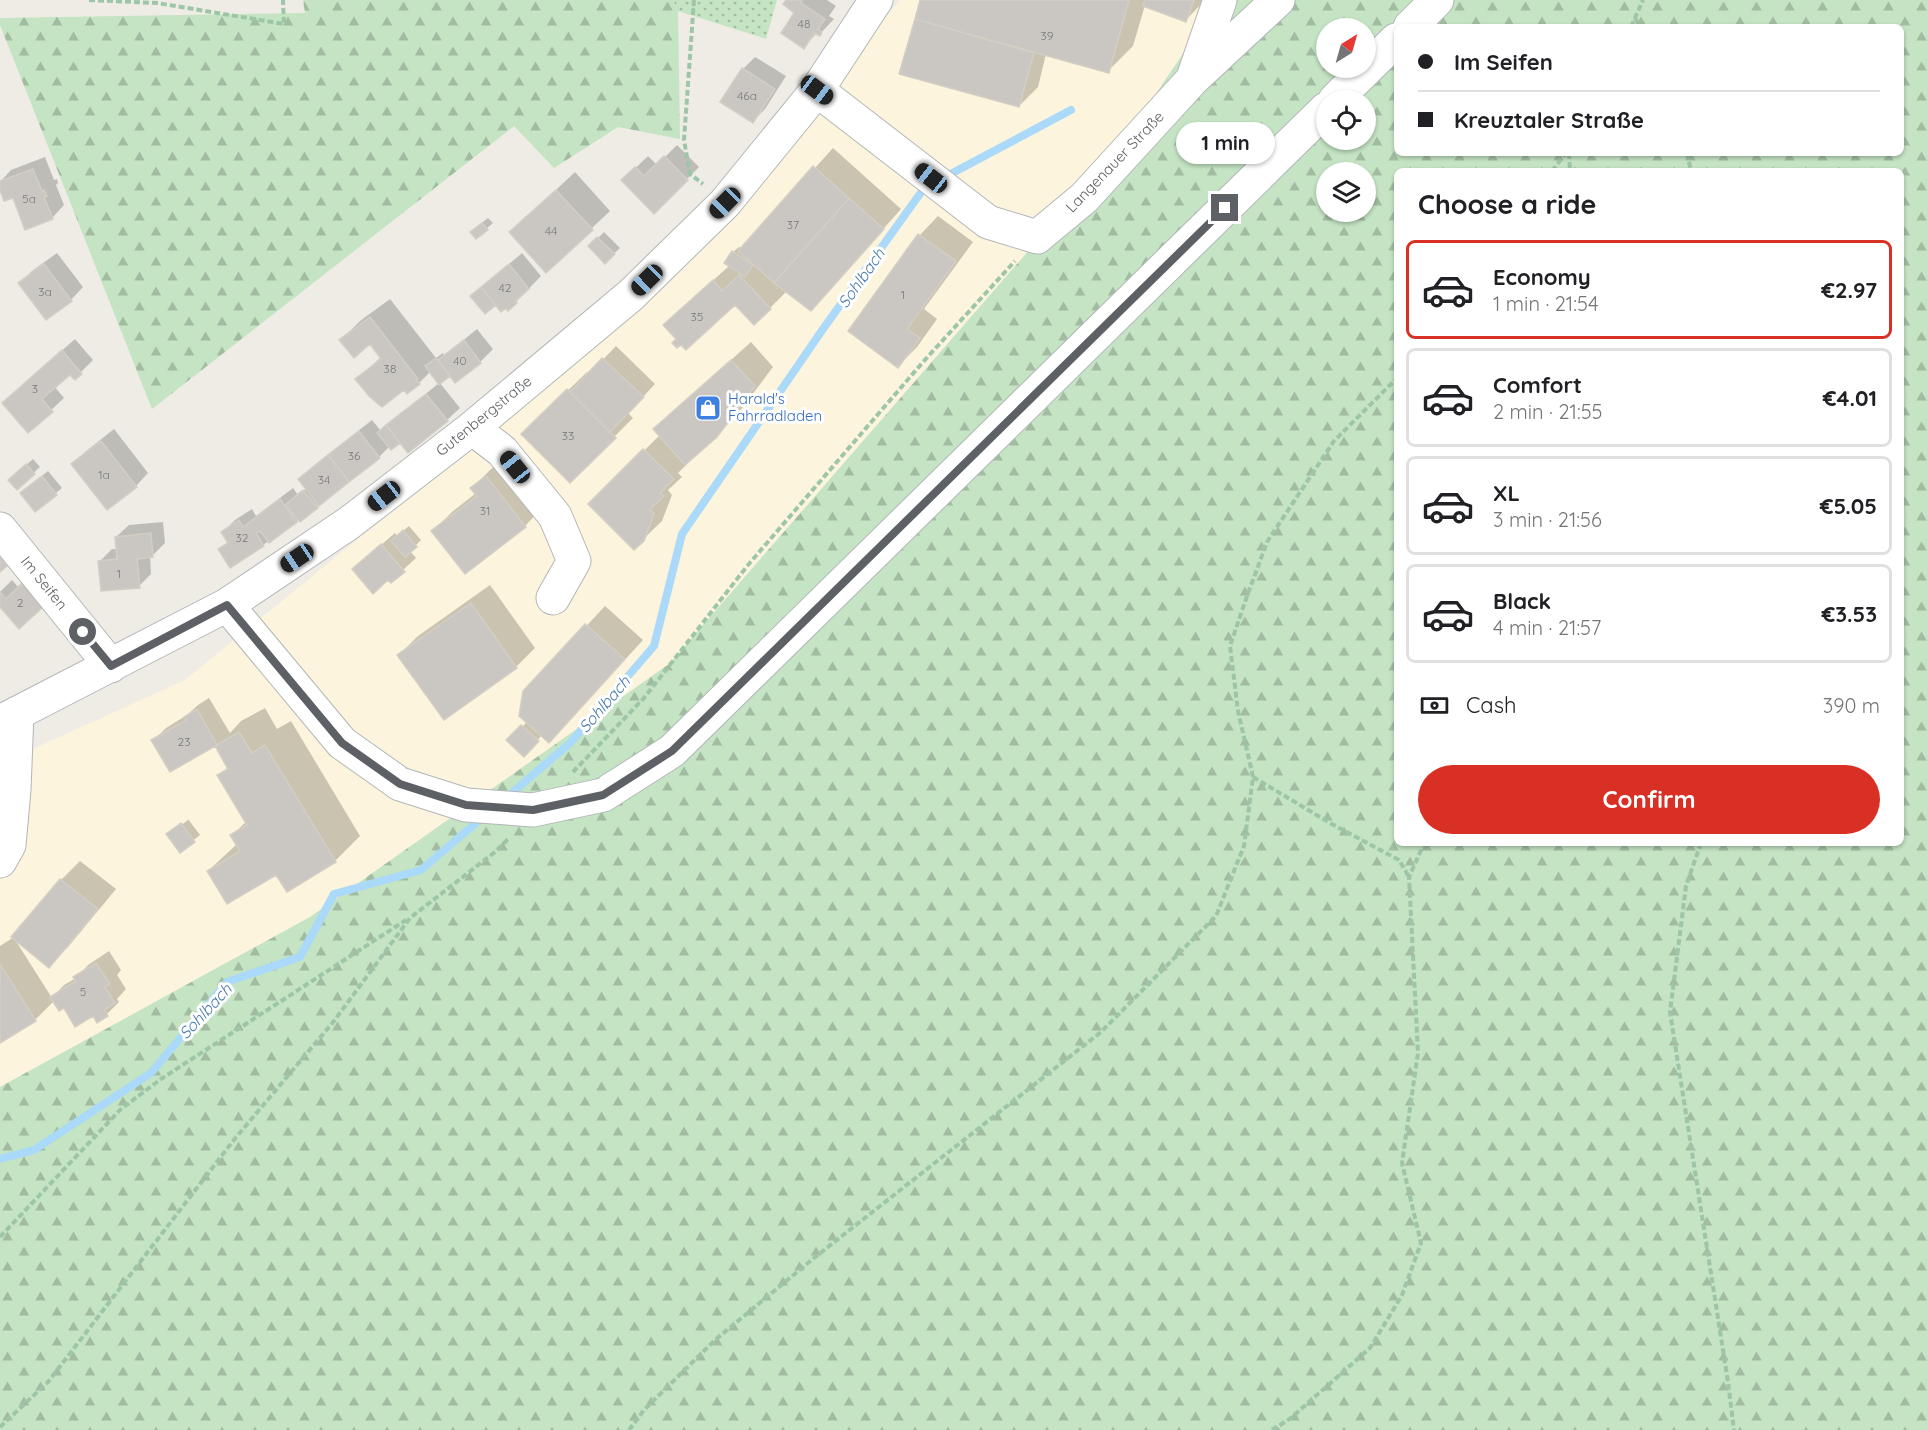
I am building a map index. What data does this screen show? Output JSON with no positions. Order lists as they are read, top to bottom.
{
  "streets": {
    "street": ["Langenauer Straße", "Gutenbergstraße", "Im Seifen"]
  },
  "crossings": [
    ["Langenauer Straße", "Gutenbergstraße"],
    ["Gutenbergstraße", "Im Seifen"]
  ],
  "water": ["Sohlbach"],
  "places": {
    "shop": ["Harald's Fahrradladen"]
  },
  "house_numbers": [
    "48",
    "39",
    "46a",
    "5a",
    "37",
    "44",
    "42",
    "3a",
    "1",
    "35",
    "40",
    "38",
    "3",
    "33",
    "36",
    "1a",
    "34",
    "31",
    "32",
    "1",
    "2",
    "23",
    "5"
  ],
  "north": "top right",
  "page": {
    "banner": ["Im Seifen", "Kreuztaler Straße"],
    "bubble": "1 min",
    "heading": "Choose a ride",
    "list": [
      {
        "name": "Economy",
        "note": "1 min · 21:54",
        "value": "€2.97"
      },
      {
        "name": "Comfort",
        "note": "2 min · 21:55",
        "value": "€4.01"
      },
      {
        "name": "XL",
        "note": "3 min · 21:56",
        "value": "€5.05"
      },
      {
        "name": "Black",
        "note": "4 min · 21:57",
        "value": "€3.53"
      }
    ],
    "pay": ["Cash", "390 m"],
    "buttons": "Confirm"
  }
}
